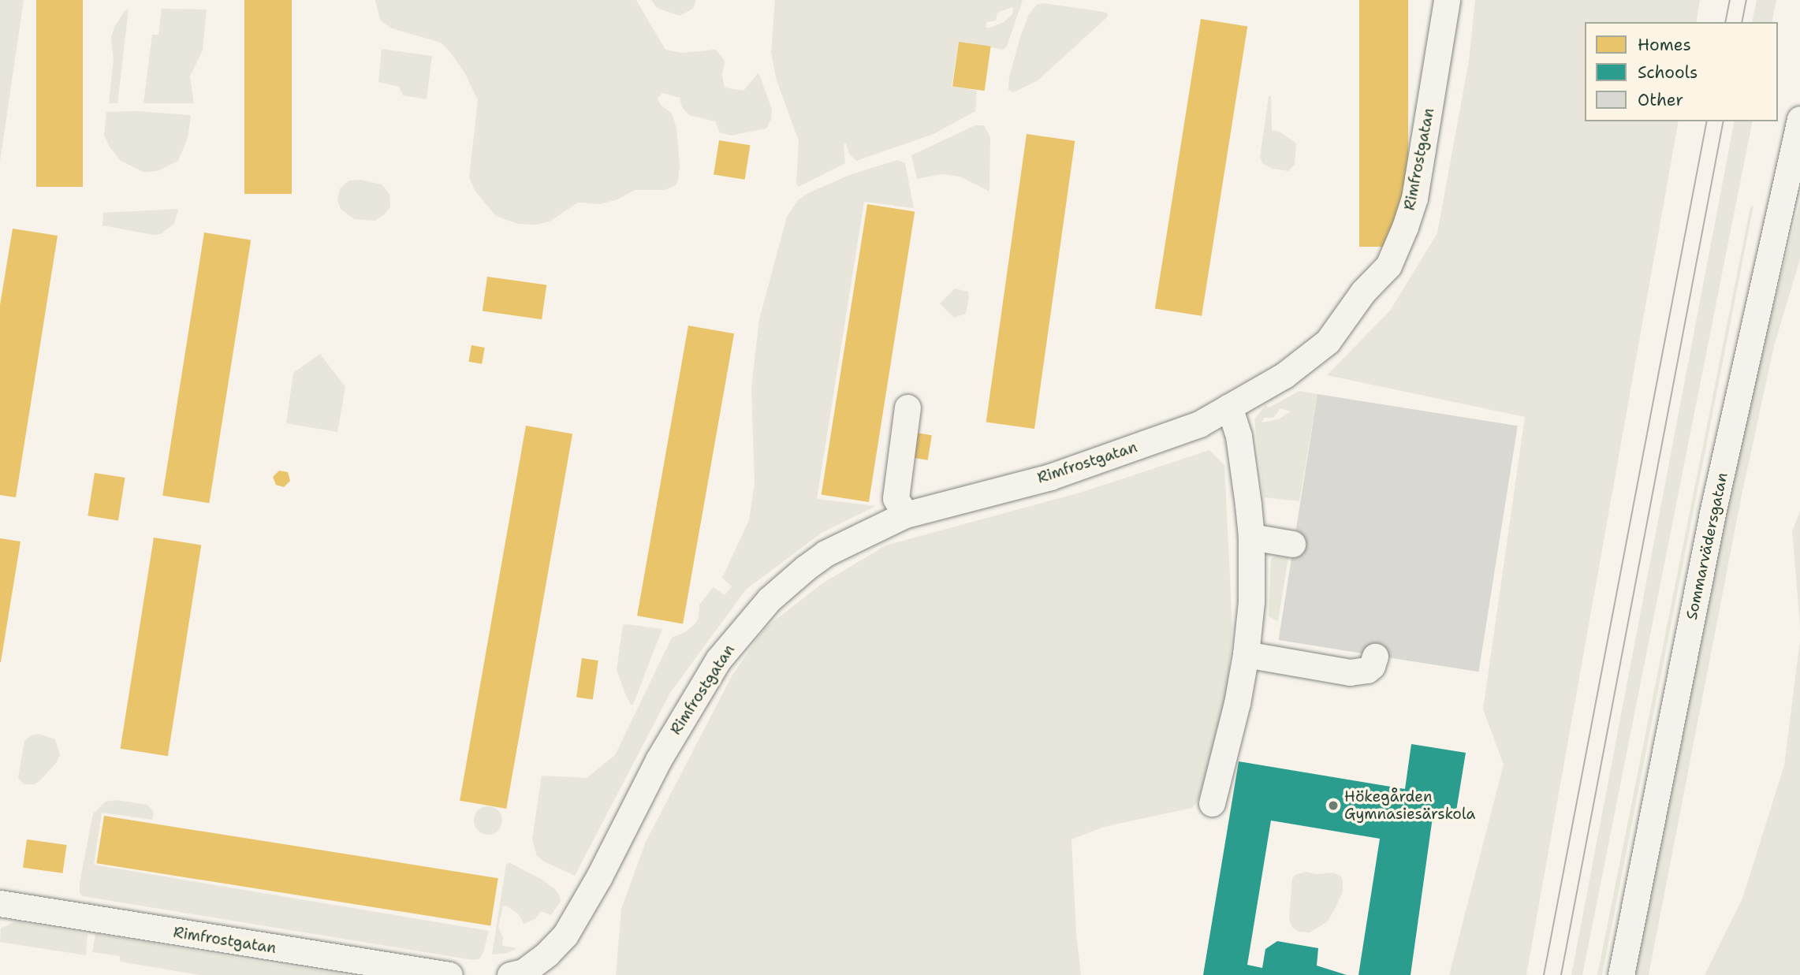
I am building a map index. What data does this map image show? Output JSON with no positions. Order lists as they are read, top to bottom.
{
  "streets": {
    "street": ["Rimfrostgatan", "Sommarvädersgatan"]
  },
  "places": ["Hökegården Gymnasiesärskola"],
  "legend": ["Homes", "Schools", "Other"]
}
